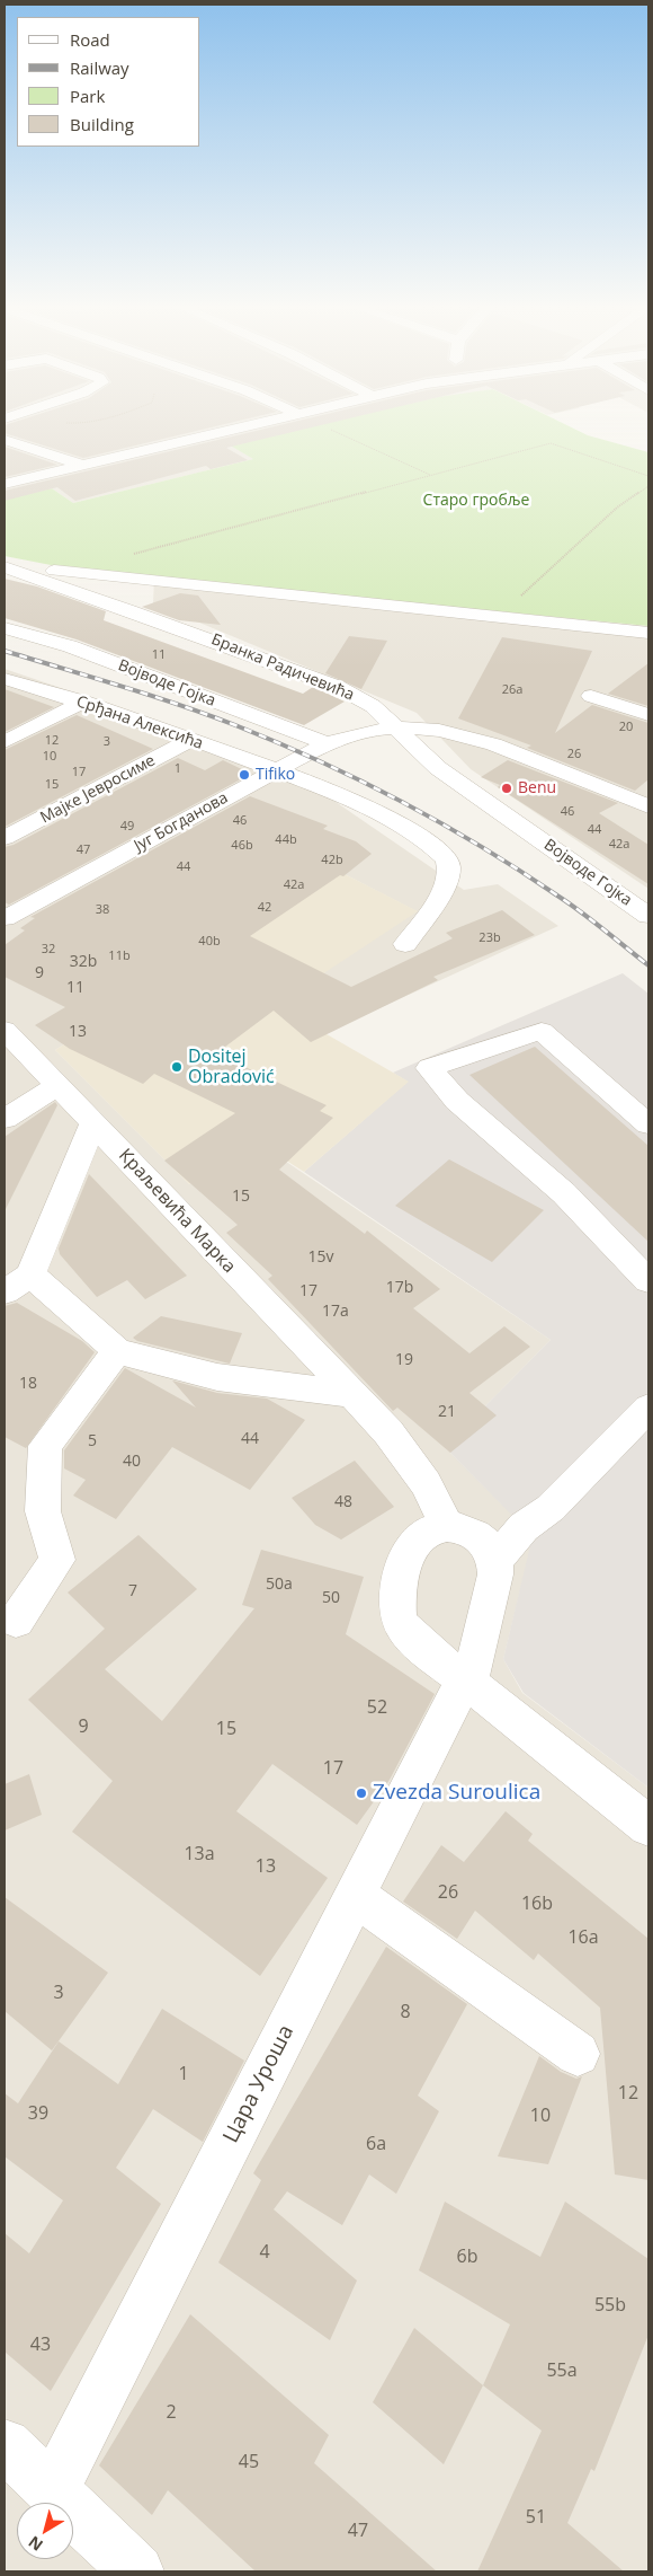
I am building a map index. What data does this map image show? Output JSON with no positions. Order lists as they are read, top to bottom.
{
  "streets": {
    "street": [
      "Бранка Радичевића",
      "Војводе Гојка",
      "Срђана Алексића",
      "Мајке Јевросиме",
      "Југ Богданова",
      "Краљевића Марка",
      "Цара Уроша"
    ]
  },
  "crossings": [
    ["Бранка Радичевића", "Војводе Гојка"],
    ["Бранка Радичевића", "Југ Богданова"],
    ["Војводе Гојка", "Југ Богданова"],
    ["Срђана Алексића", "Мајке Јевросиме"],
    ["Срђана Алексића", "Југ Богданова"]
  ],
  "parks": ["Старо гробље"],
  "places": [
    "Tifiko",
    "Benu",
    "Dositej Obradović",
    "Zvezda Suroulica"
  ],
  "house_numbers": [
    "11",
    "26a",
    "20",
    "12",
    "3",
    "26",
    "10",
    "1",
    "17",
    "15",
    "46",
    "46",
    "49",
    "44",
    "44b",
    "42a",
    "46b",
    "47",
    "42b",
    "44",
    "42a",
    "42",
    "38",
    "23b",
    "40b",
    "32",
    "11b",
    "32b",
    "9",
    "11",
    "13",
    "15",
    "15v",
    "17b",
    "17",
    "17a",
    "19",
    "18",
    "21",
    "44",
    "5",
    "40",
    "48",
    "50a",
    "7",
    "50",
    "52",
    "9",
    "15",
    "17",
    "13a",
    "13",
    "26",
    "16b",
    "16a",
    "3",
    "8",
    "1",
    "12",
    "39",
    "10",
    "6a",
    "4",
    "6b",
    "55b",
    "43",
    "55a",
    "2",
    "45",
    "51",
    "47"
  ],
  "legend": [
    "Road",
    "Railway",
    "Park",
    "Building"
  ],
  "north": "bottom left"
}
